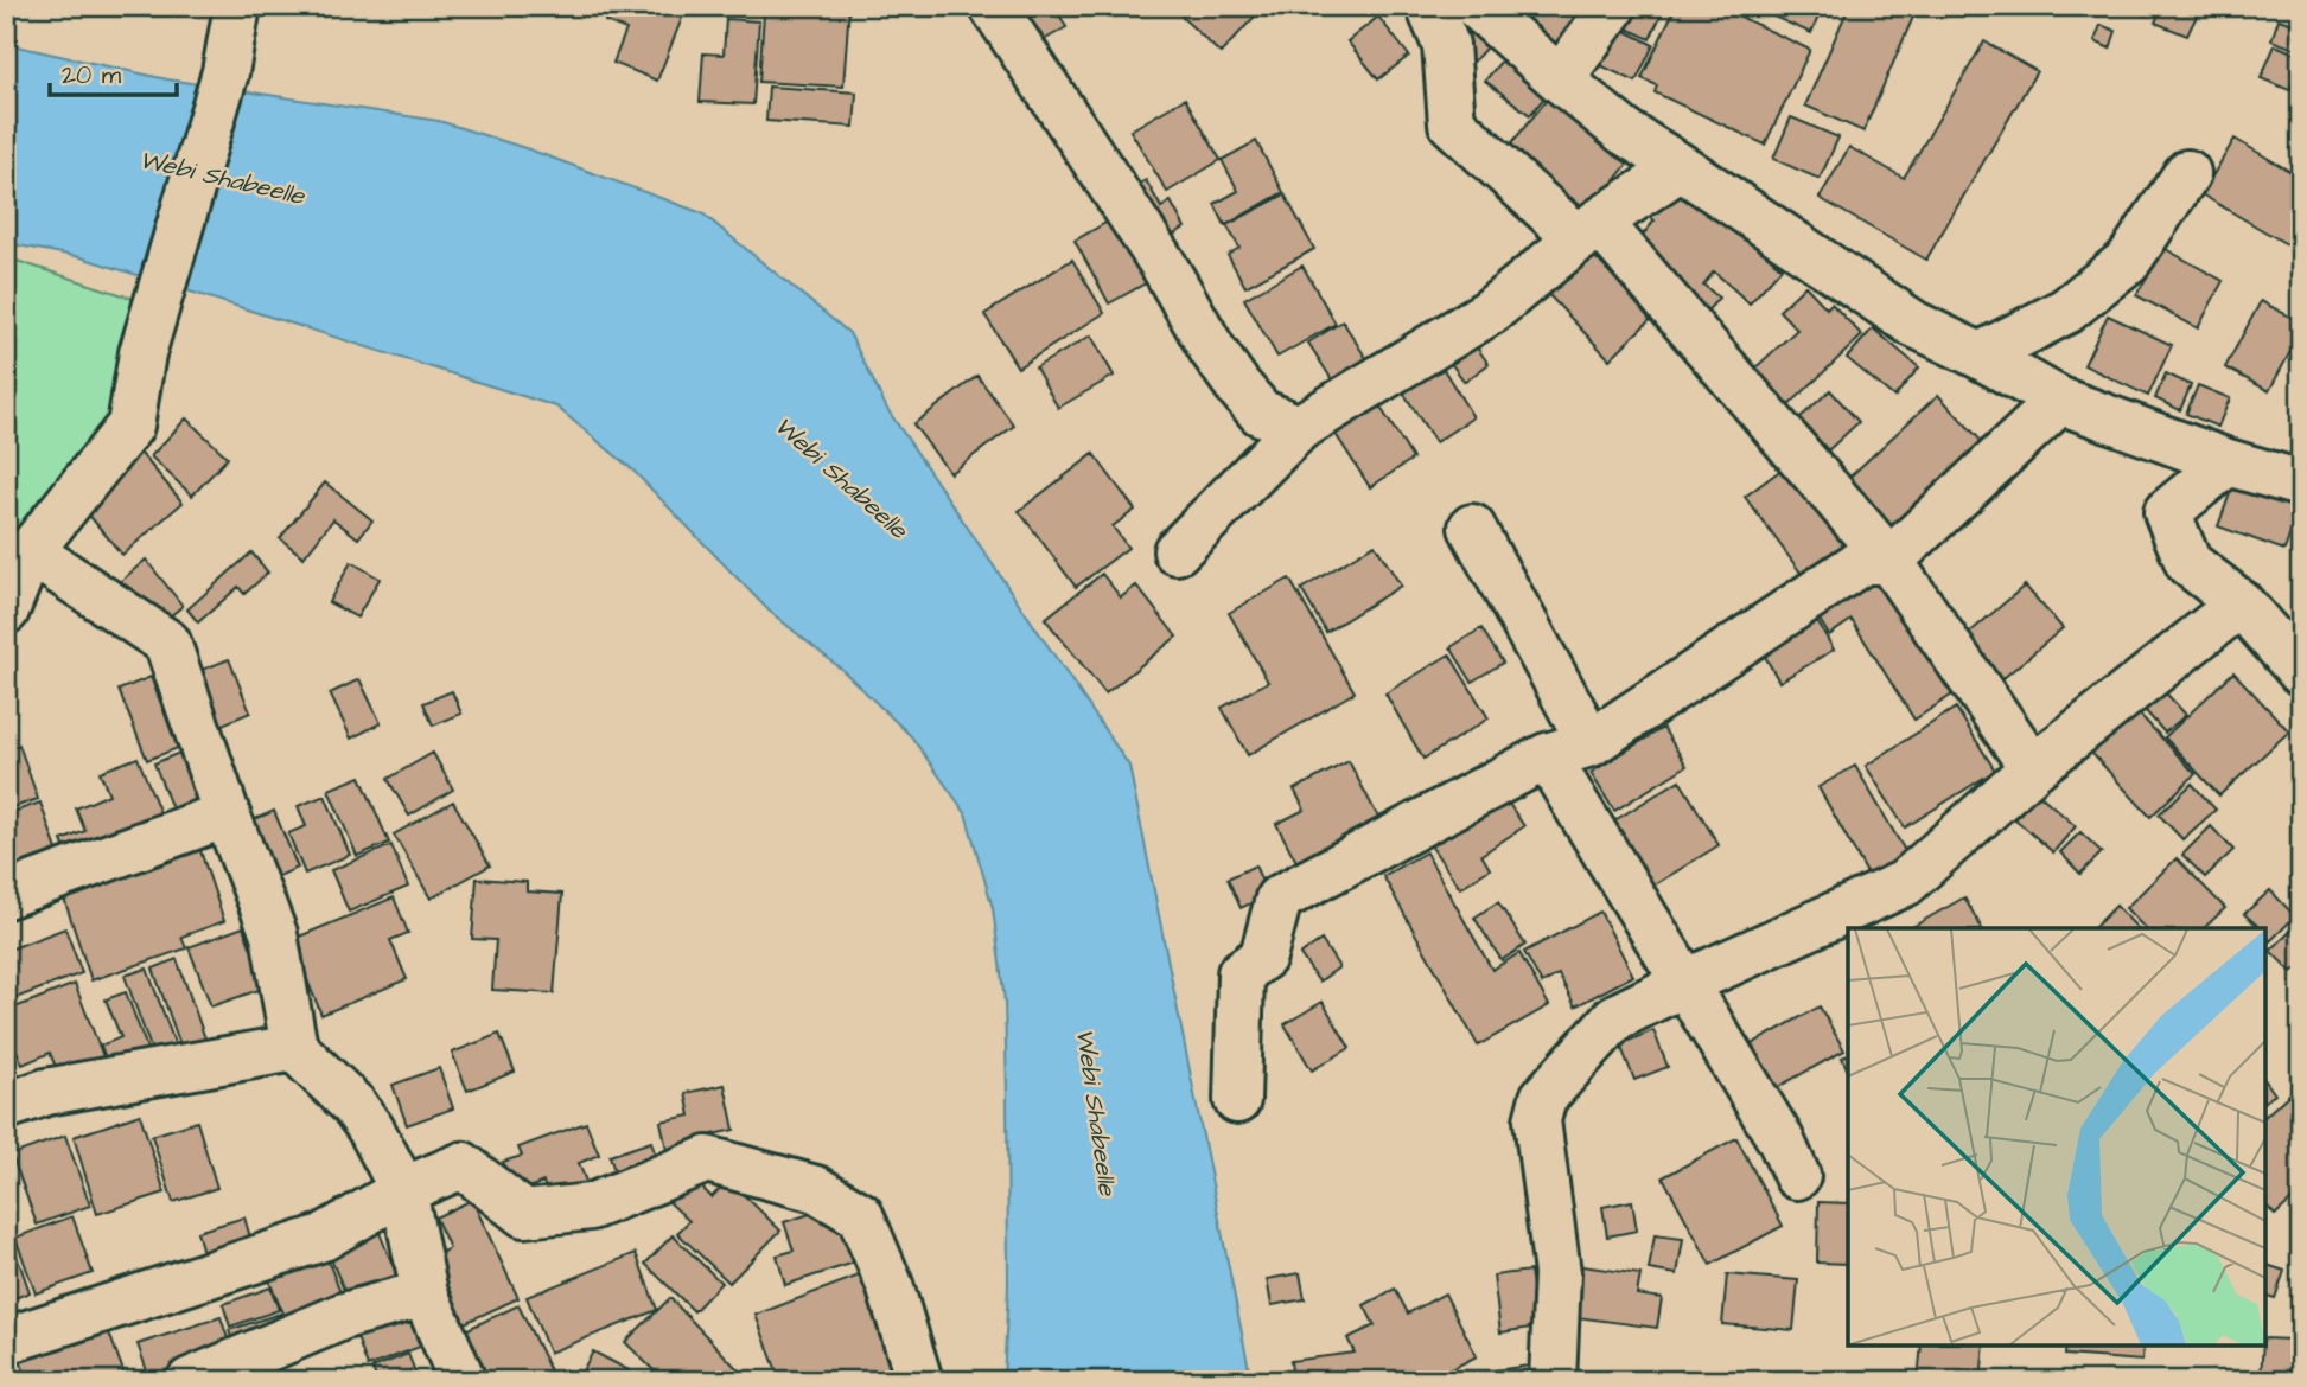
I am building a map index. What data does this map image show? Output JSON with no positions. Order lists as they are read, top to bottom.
{
  "water": ["Webi Shabeelle"],
  "scale_bar": "20 m"
}
